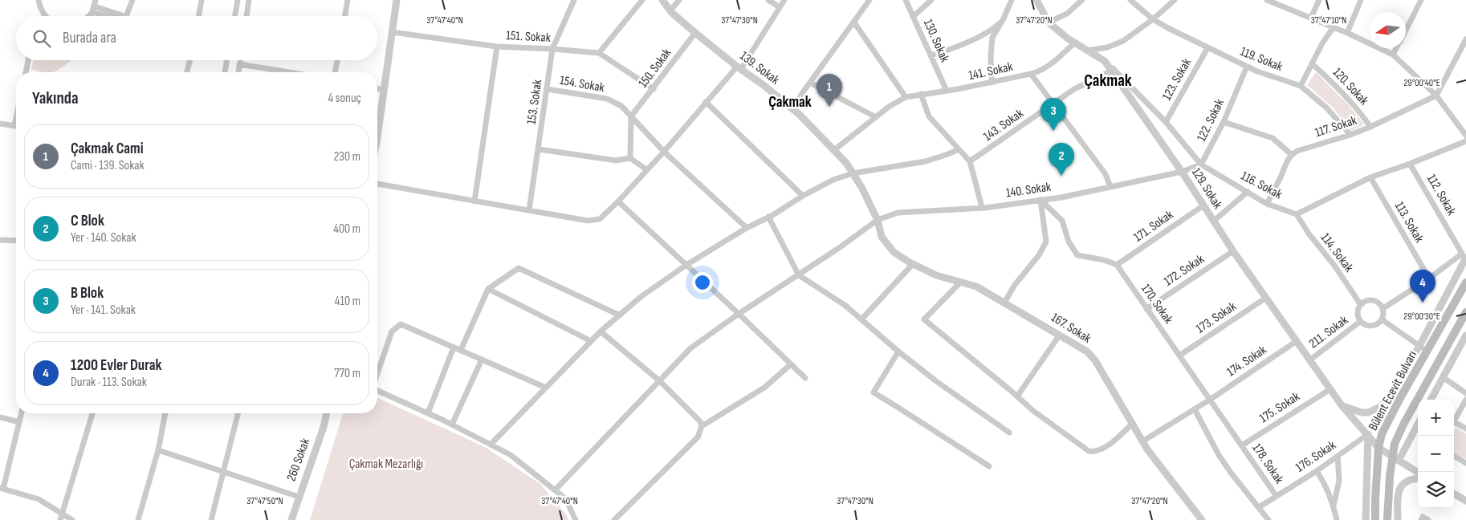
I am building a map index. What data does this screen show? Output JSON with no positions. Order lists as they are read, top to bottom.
{
  "streets": {
    "main road": ["Bülent Ecevit Bulvarı"],
    "street": [
      "151. Sokak",
      "130. Sokak",
      "119. Sokak",
      "150. Sokak",
      "139. Sokak",
      "141. Sokak",
      "123. Sokak",
      "154. Sokak",
      "120. Sokak",
      "153. Sokak",
      "122. Sokak",
      "143. Sokak",
      "117. Sokak",
      "116. Sokak",
      "129. Sokak",
      "140. Sokak",
      "112. Sokak",
      "113. Sokak",
      "171. Sokak",
      "114. Sokak",
      "172. Sokak",
      "170. Sokak",
      "173. Sokak",
      "167. Sokak",
      "211. Sokak",
      "174. Sokak",
      "175. Sokak",
      "176. Sokak",
      "260 Sokak",
      "178. Sokak"
    ]
  },
  "crossings": [
    ["151. Sokak", "150. Sokak"],
    ["151. Sokak", "153. Sokak"],
    ["130. Sokak", "141. Sokak"],
    ["119. Sokak", "123. Sokak"],
    ["119. Sokak", "122. Sokak"],
    ["119. Sokak", "117. Sokak"],
    ["150. Sokak", "139. Sokak"],
    ["150. Sokak", "154. Sokak"],
    ["139. Sokak", "141. Sokak"],
    ["139. Sokak", "140. Sokak"],
    ["139. Sokak", "167. Sokak"],
    ["141. Sokak", "143. Sokak"],
    ["141. Sokak", "140. Sokak"],
    ["123. Sokak", "116. Sokak"],
    ["154. Sokak", "153. Sokak"],
    ["120. Sokak", "117. Sokak"],
    ["122. Sokak", "116. Sokak"],
    ["143. Sokak", "129. Sokak"],
    ["116. Sokak", "129. Sokak"],
    ["116. Sokak", "114. Sokak"],
    ["129. Sokak", "140. Sokak"],
    ["129. Sokak", "171. Sokak"],
    ["129. Sokak", "172. Sokak"],
    ["129. Sokak", "173. Sokak"],
    ["129. Sokak", "211. Sokak"],
    ["129. Sokak", "174. Sokak"],
    ["129. Sokak", "Bülent Ecevit Bulvarı"],
    ["129. Sokak", "175. Sokak"],
    ["129. Sokak", "176. Sokak"],
    ["140. Sokak", "167. Sokak"],
    ["171. Sokak", "170. Sokak"],
    ["114. Sokak", "211. Sokak"],
    ["172. Sokak", "170. Sokak"],
    ["170. Sokak", "173. Sokak"],
    ["170. Sokak", "174. Sokak"],
    ["170. Sokak", "175. Sokak"],
    ["170. Sokak", "178. Sokak"],
    ["167. Sokak", "174. Sokak"],
    ["175. Sokak", "178. Sokak"],
    ["176. Sokak", "178. Sokak"]
  ],
  "districts": ["Çakmak", "Çakmak"],
  "parks": ["Çakmak Mezarlığı"],
  "north": "left",
  "page": {
    "search": "Burada ara",
    "heading": ["Yakında", "4 sonuç"],
    "pins": [
      "1",
      "3",
      "2",
      "4"
    ],
    "list": [
      {
        "mark": "1",
        "name": "Çakmak Cami",
        "note": "Cami · 139. Sokak",
        "value": "230 m"
      },
      {
        "mark": "2",
        "name": "C Blok",
        "note": "Yer · 140. Sokak",
        "value": "400 m"
      },
      {
        "mark": "3",
        "name": "B Blok",
        "note": "Yer · 141. Sokak",
        "value": "410 m"
      },
      {
        "mark": "4",
        "name": "1200 Evler Durak",
        "note": "Durak · 113. Sokak",
        "value": "770 m"
      }
    ],
    "map_buttons": ["+", "−"]
  },
  "coordinates": [
    "37°47'40\"N",
    "37°47'30\"N",
    "37°47'20\"N",
    "37°47'10\"N",
    "29°00'40\"E",
    "29°00'30\"E",
    "37°47'50\"N"
  ]
}
